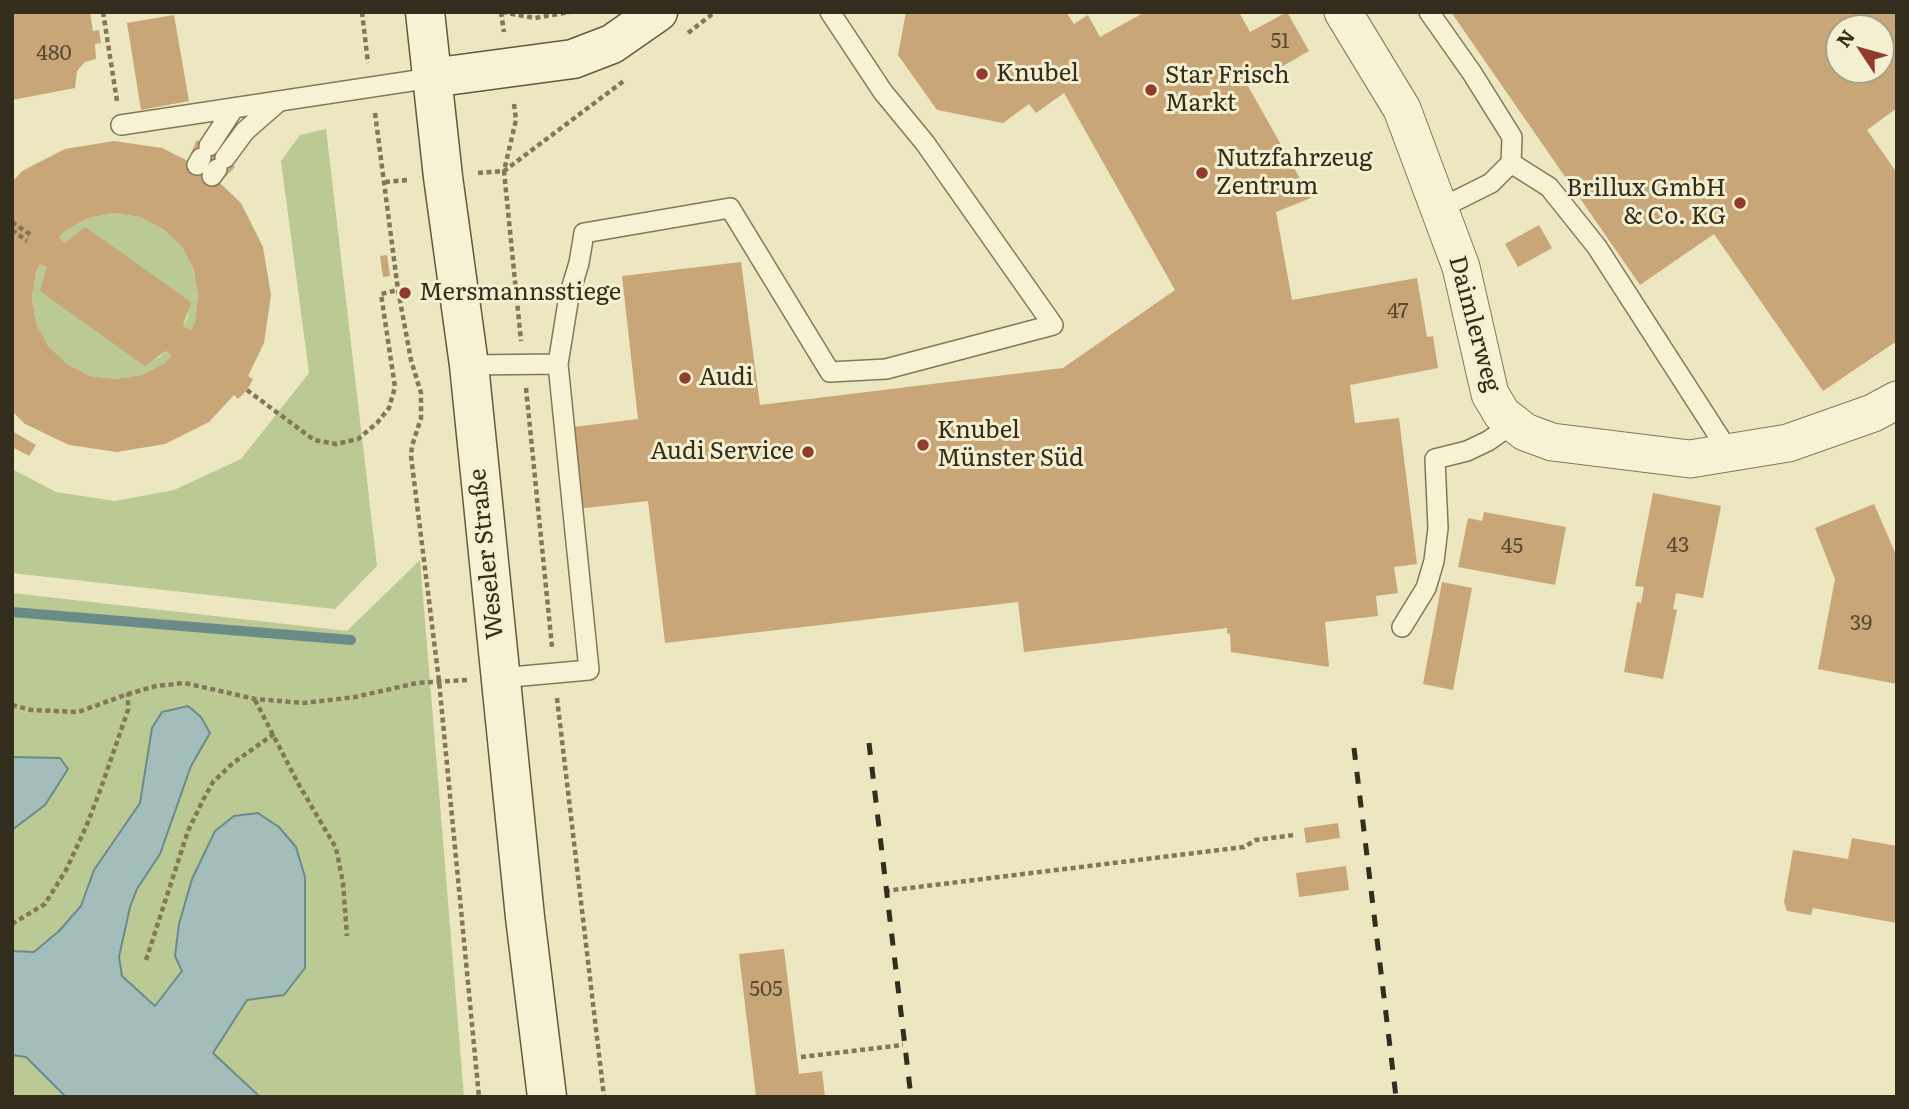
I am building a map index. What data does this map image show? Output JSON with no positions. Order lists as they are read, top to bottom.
{
  "streets": {
    "main road": ["Weseler Straße"],
    "street": ["Daimlerweg"]
  },
  "places": [
    "Knubel",
    "Star Frisch Markt",
    "Nutzfahrzeug Zentrum",
    "Brillux GmbH & Co. KG",
    "Mersmannsstiege",
    "Audi",
    "Knubel Münster Süd",
    "Audi Service"
  ],
  "house_numbers": [
    "51",
    "480",
    "47",
    "43",
    "45",
    "39",
    "505"
  ],
  "north": "top left"
}
